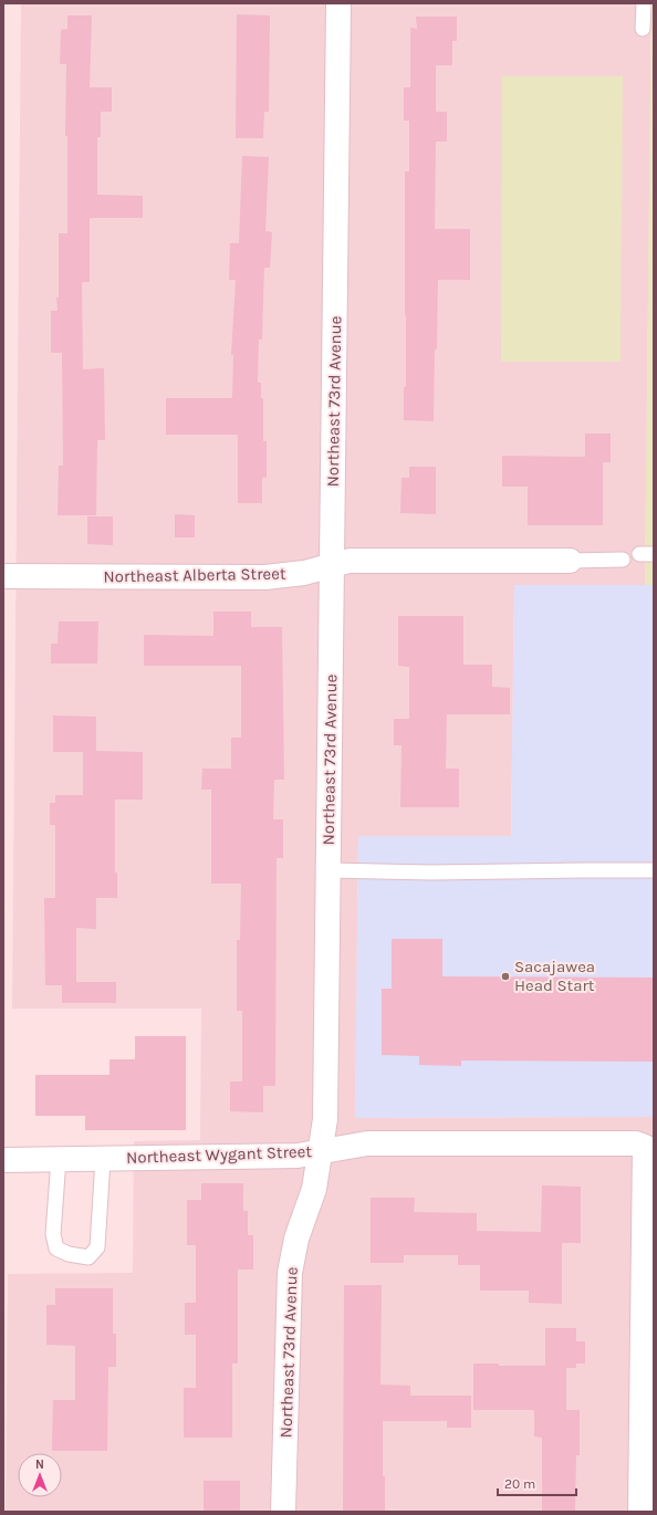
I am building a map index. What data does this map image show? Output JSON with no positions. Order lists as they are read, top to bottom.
{
  "streets": {
    "street": ["Northeast 73rd Avenue", "Northeast Alberta Street", "Northeast Wygant Street"]
  },
  "crossings": [
    ["Northeast 73rd Avenue", "Northeast Alberta Street"],
    ["Northeast 73rd Avenue", "Northeast Wygant Street"]
  ],
  "places": ["Sacajawea Head Start"],
  "scale_bar": "20 m",
  "north": "top"
}
